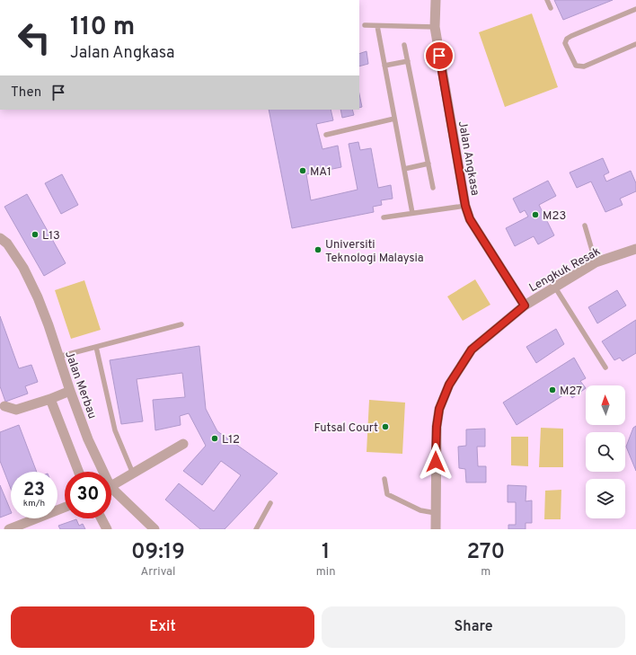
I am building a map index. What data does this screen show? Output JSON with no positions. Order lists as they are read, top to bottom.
{
  "streets": {
    "street": ["Jalan Angkasa", "Lengkuk Resak", "Jalan Merbau"]
  },
  "crossings": [
    ["Jalan Angkasa", "Lengkuk Resak"]
  ],
  "places": [
    "MA1",
    "M23",
    "L13",
    "Universiti Teknologi Malaysia",
    "M27",
    "Futsal Court",
    "L12"
  ],
  "north": "top",
  "page": {
    "turn": ["110 m", "Jalan Angkasa"],
    "then": "Then",
    "speed": "23 km/h",
    "limit": "30",
    "eta": [
      "09:19",
      "Arrival",
      "1",
      "min",
      "270",
      "m"
    ],
    "buttons": ["Exit", "Share"]
  }
}
